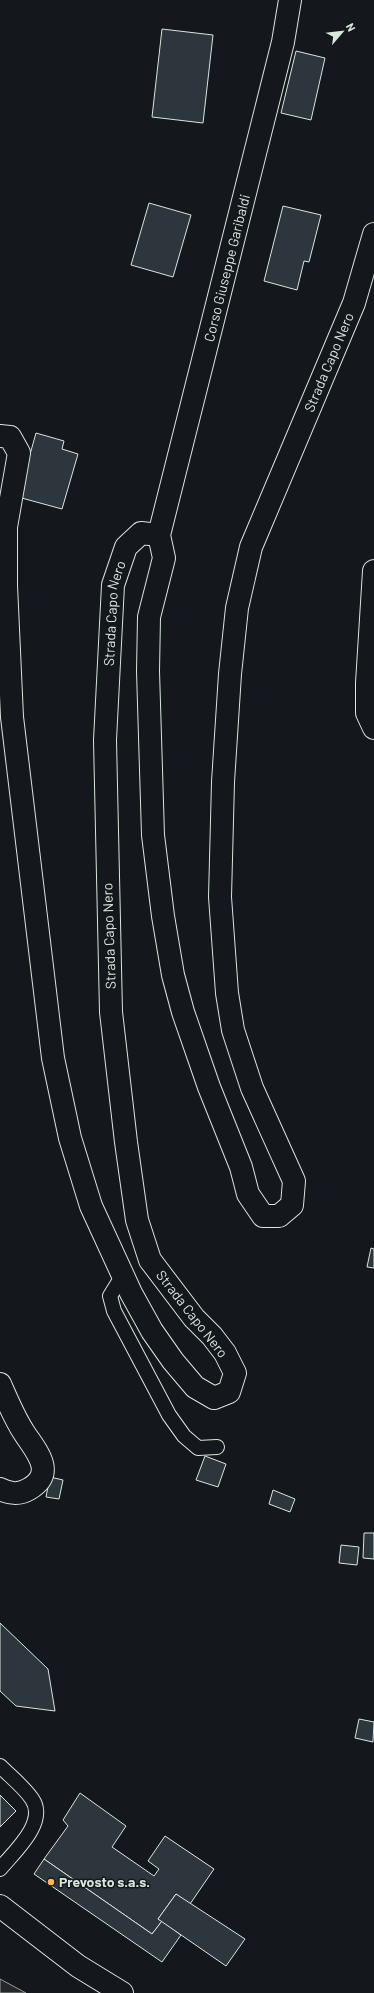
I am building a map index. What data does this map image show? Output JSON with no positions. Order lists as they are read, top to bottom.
{
  "streets": {
    "main road": ["Corso Giuseppe Garibaldi", "Strada Capo Nero"]
  },
  "crossings": [
    ["Corso Giuseppe Garibaldi", "Strada Capo Nero"]
  ],
  "places": ["Prevosto s.a.s."],
  "north": "top right"
}
